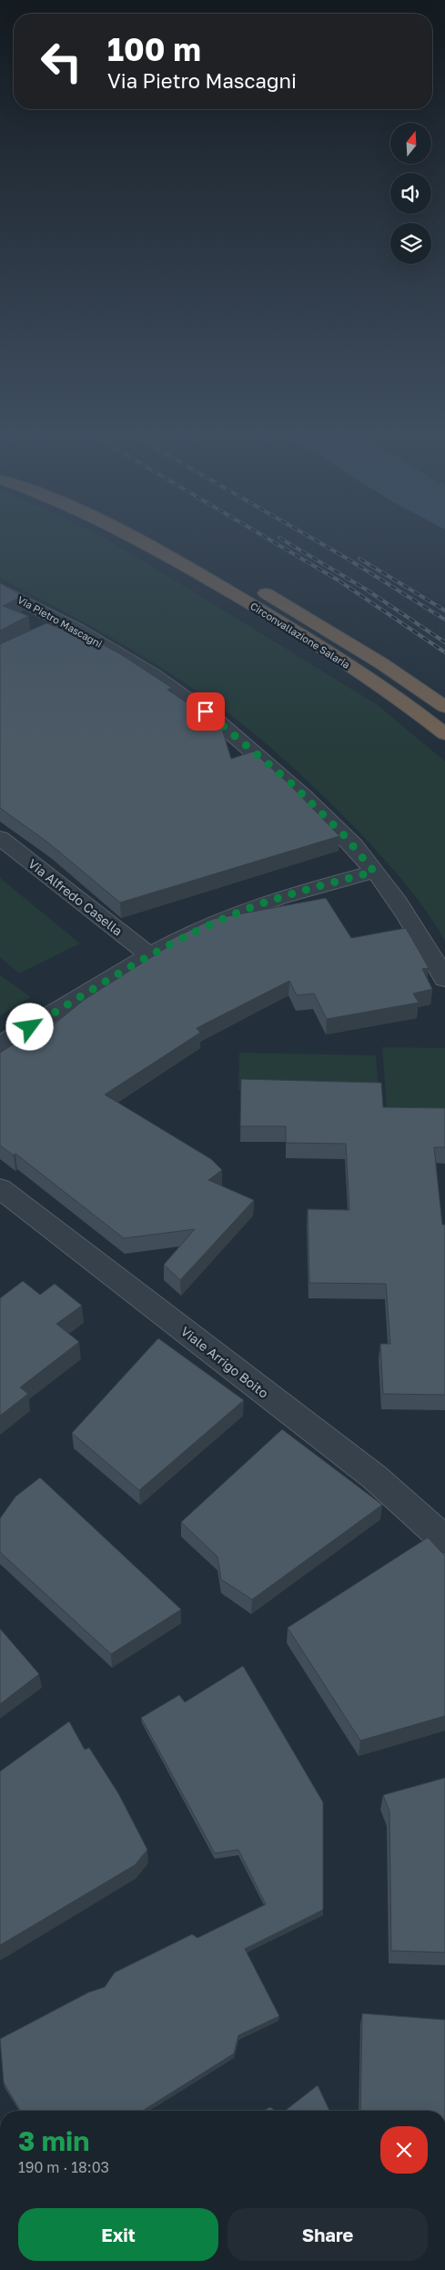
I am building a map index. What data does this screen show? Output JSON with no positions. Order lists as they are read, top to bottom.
{
  "streets": {
    "highway": ["Circonvallazione Salaria"],
    "street": ["Via Pietro Mascagni", "Via Alfredo Casella", "Viale Arrigo Boito"]
  },
  "north": "top",
  "page": {
    "turn": ["100 m", "Via Pietro Mascagni"],
    "heading": ["3 min", "190 m · 18:03"],
    "buttons": ["Exit", "Share"]
  }
}
